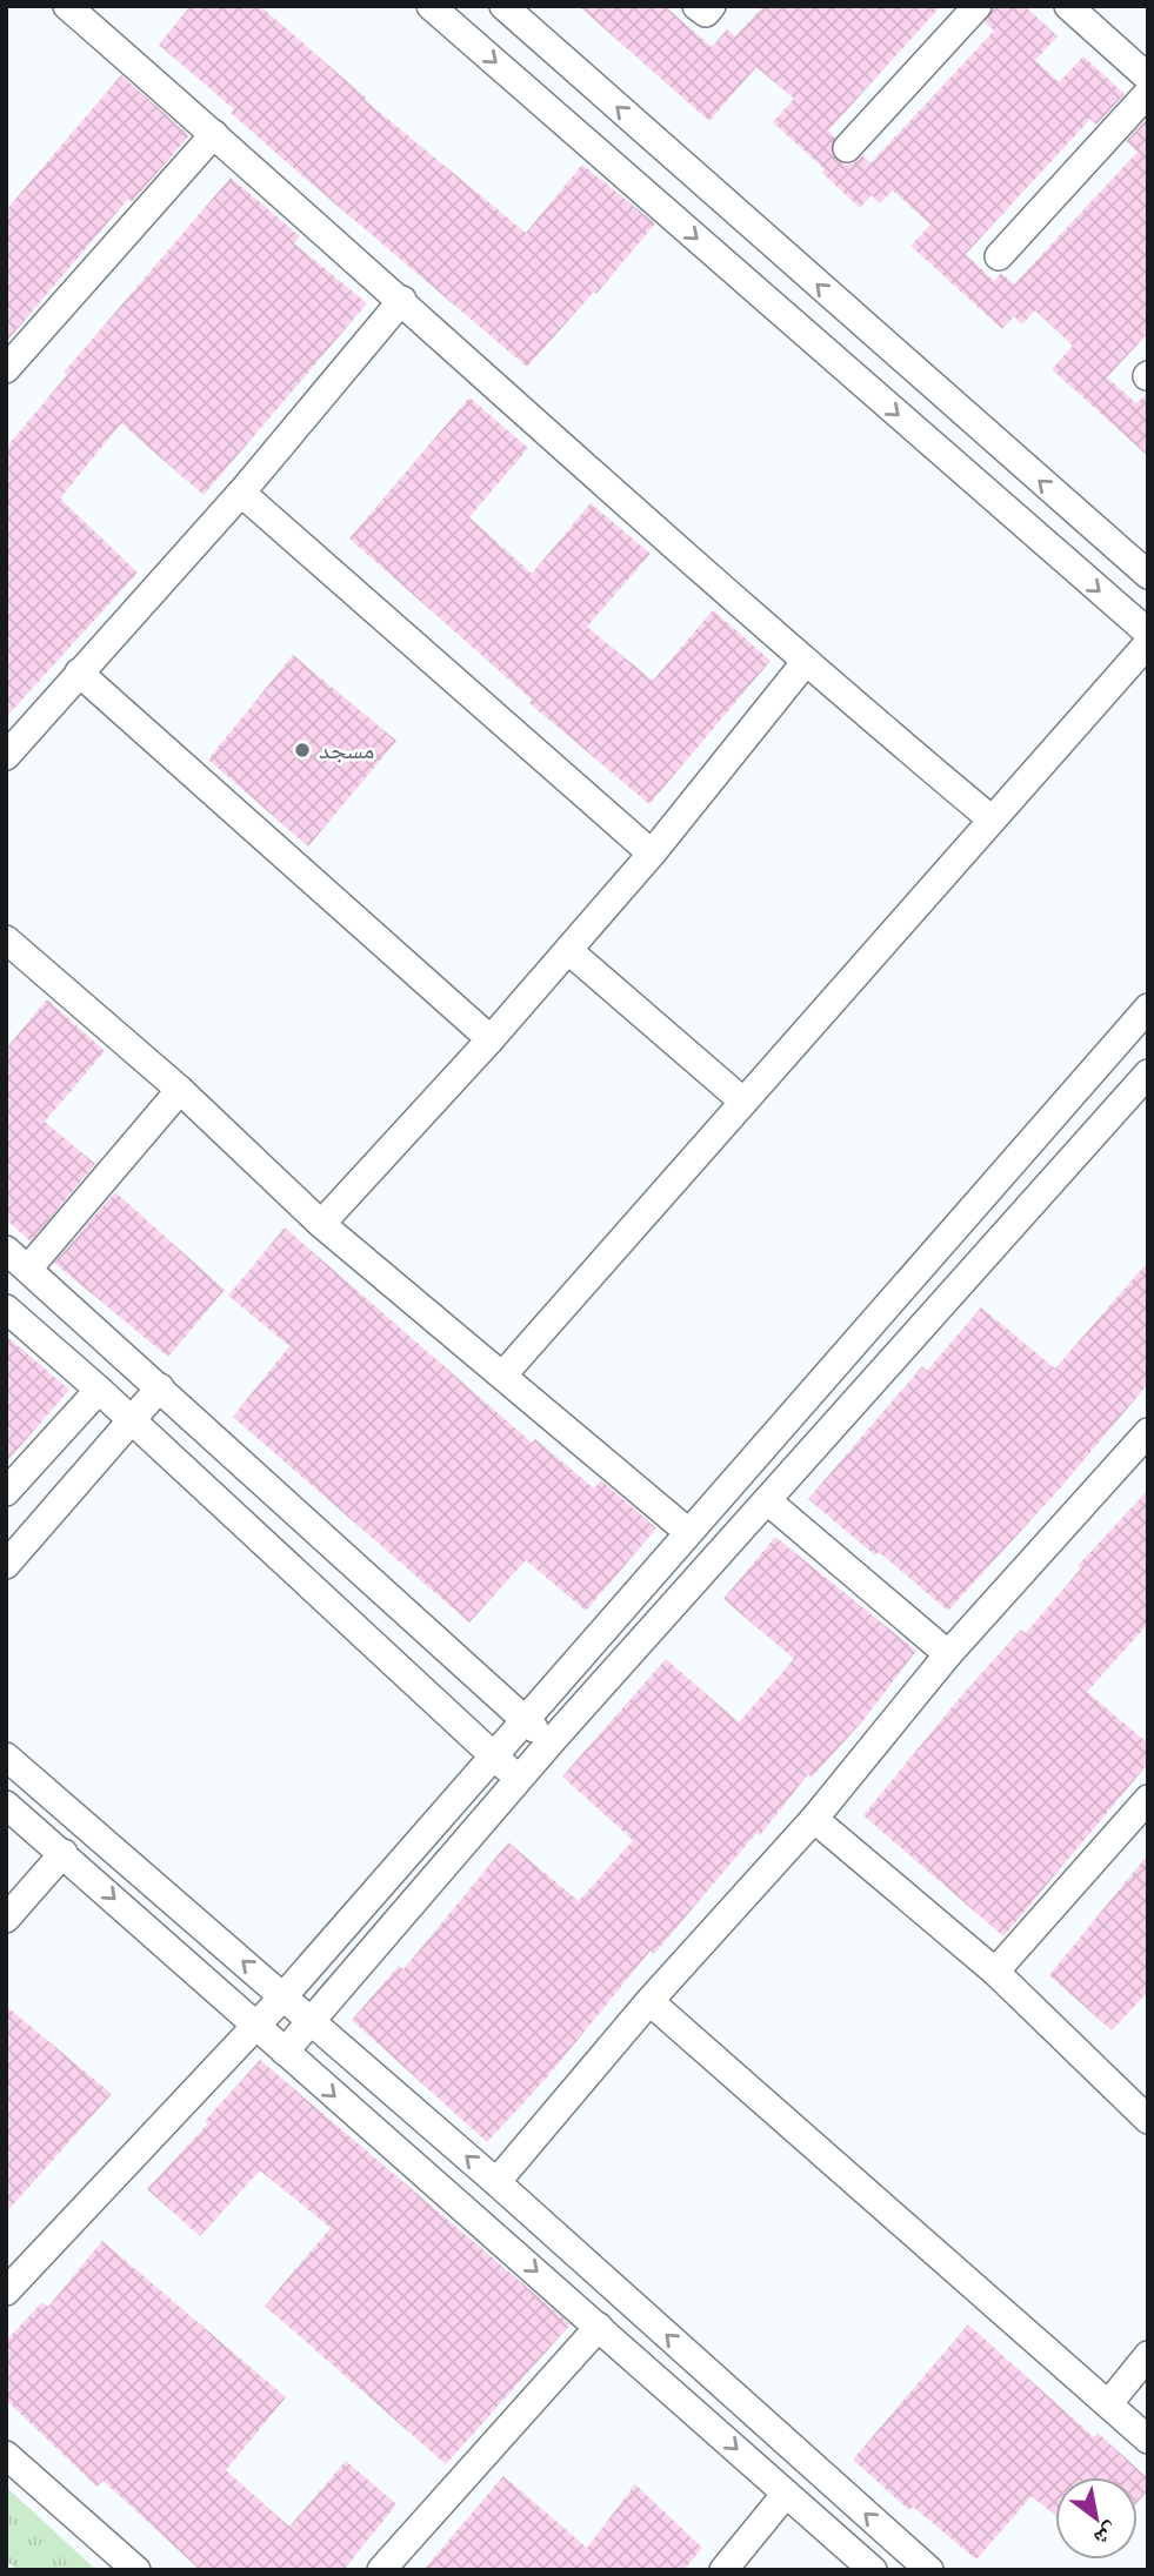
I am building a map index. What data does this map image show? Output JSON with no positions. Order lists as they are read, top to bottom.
{
  "places": ["مسجد"],
  "north": "bottom right"
}
